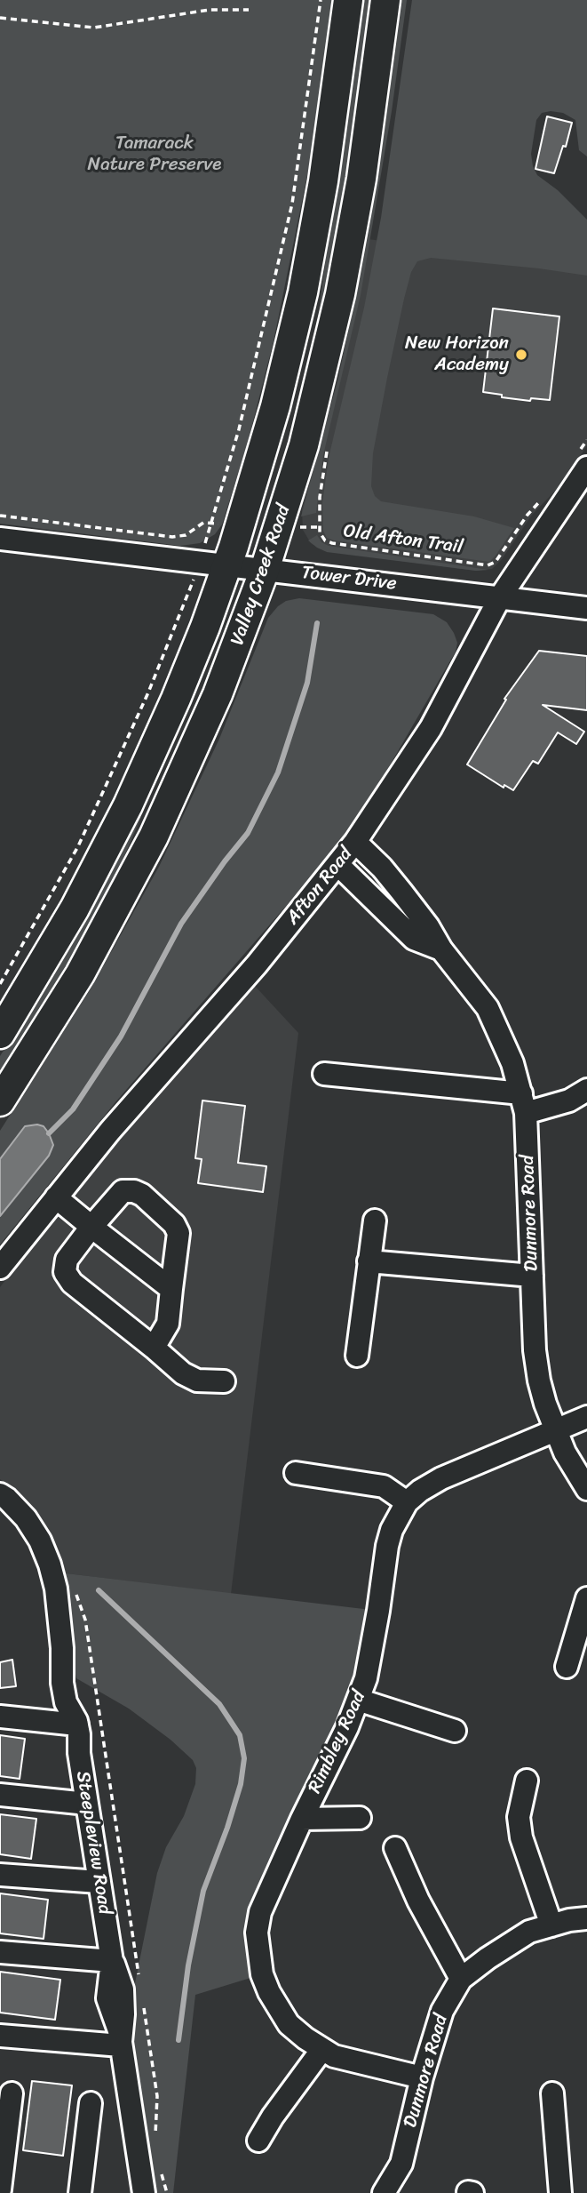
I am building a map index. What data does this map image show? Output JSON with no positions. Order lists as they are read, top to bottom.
{
  "streets": {
    "main road": ["Valley Creek Road"],
    "street": [
      "Tower Drive",
      "Afton Road",
      "Dunmore Road",
      "Rimbley Road",
      "Steepleview Road"
    ],
    "path": ["Old Afton Trail"]
  },
  "crossings": [
    ["Valley Creek Road", "Tower Drive"],
    ["Tower Drive", "Afton Road"],
    ["Afton Road", "Dunmore Road"],
    ["Dunmore Road", "Rimbley Road"]
  ],
  "parks": ["Tamarack Nature Preserve"],
  "places": ["New Horizon Academy"]
}
